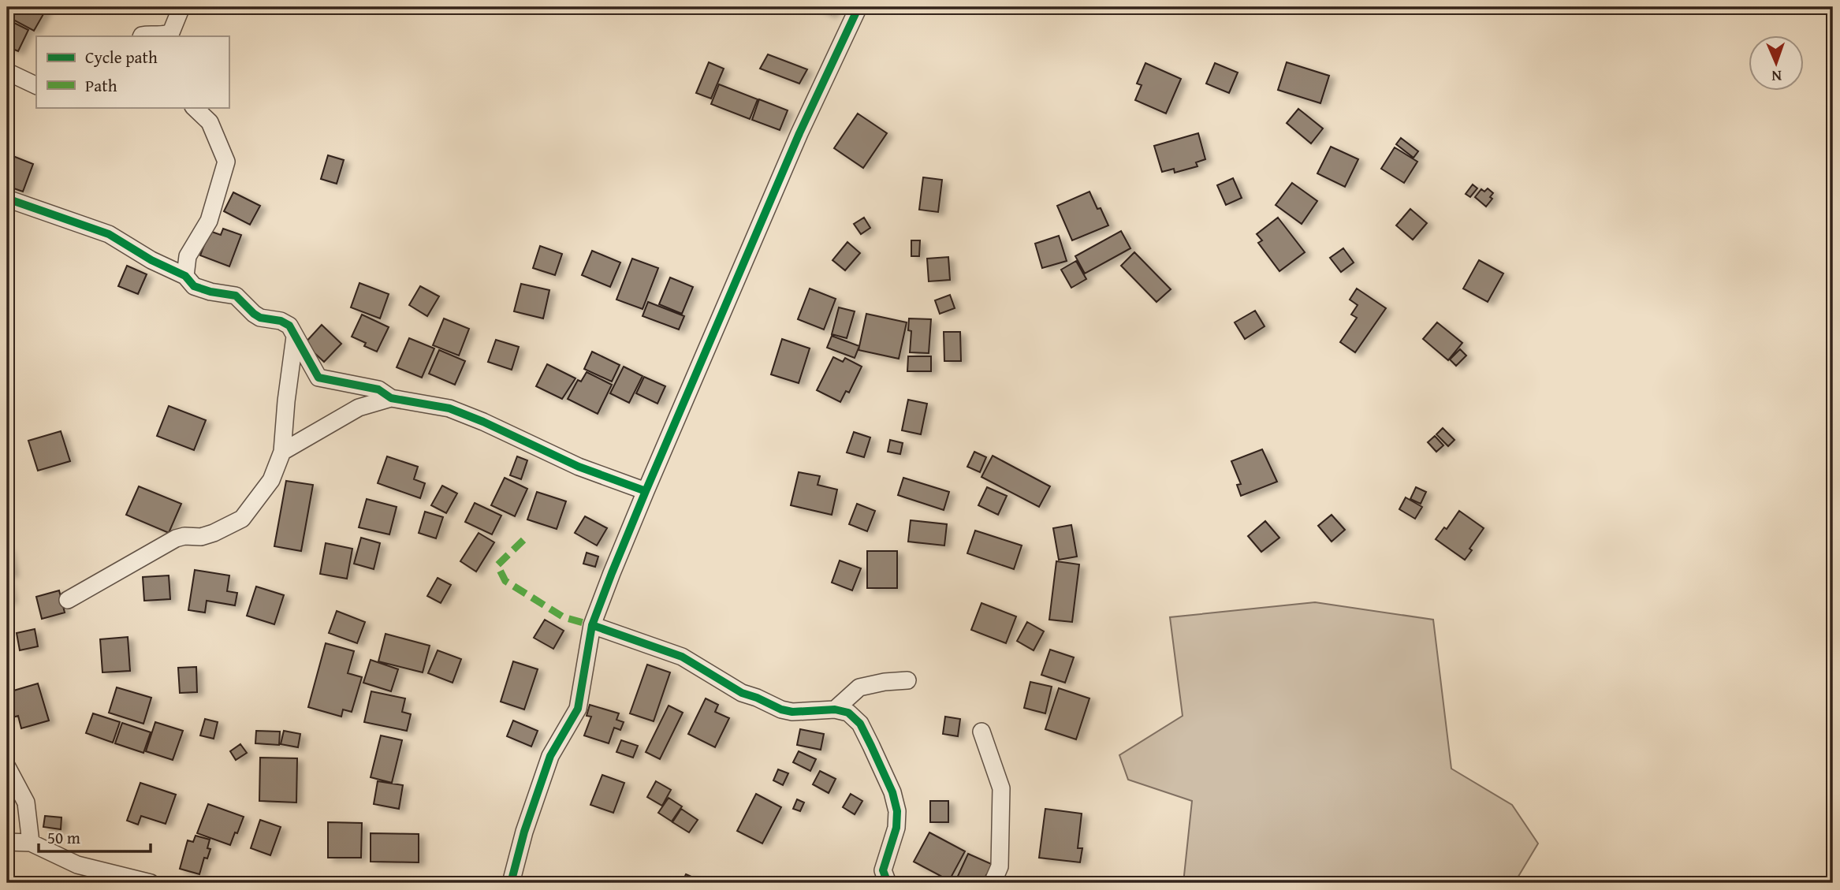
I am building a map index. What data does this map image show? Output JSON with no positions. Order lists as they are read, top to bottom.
{
  "legend": ["Cycle path", "Path"],
  "scale_bar": "50 m",
  "north": "bottom"
}
